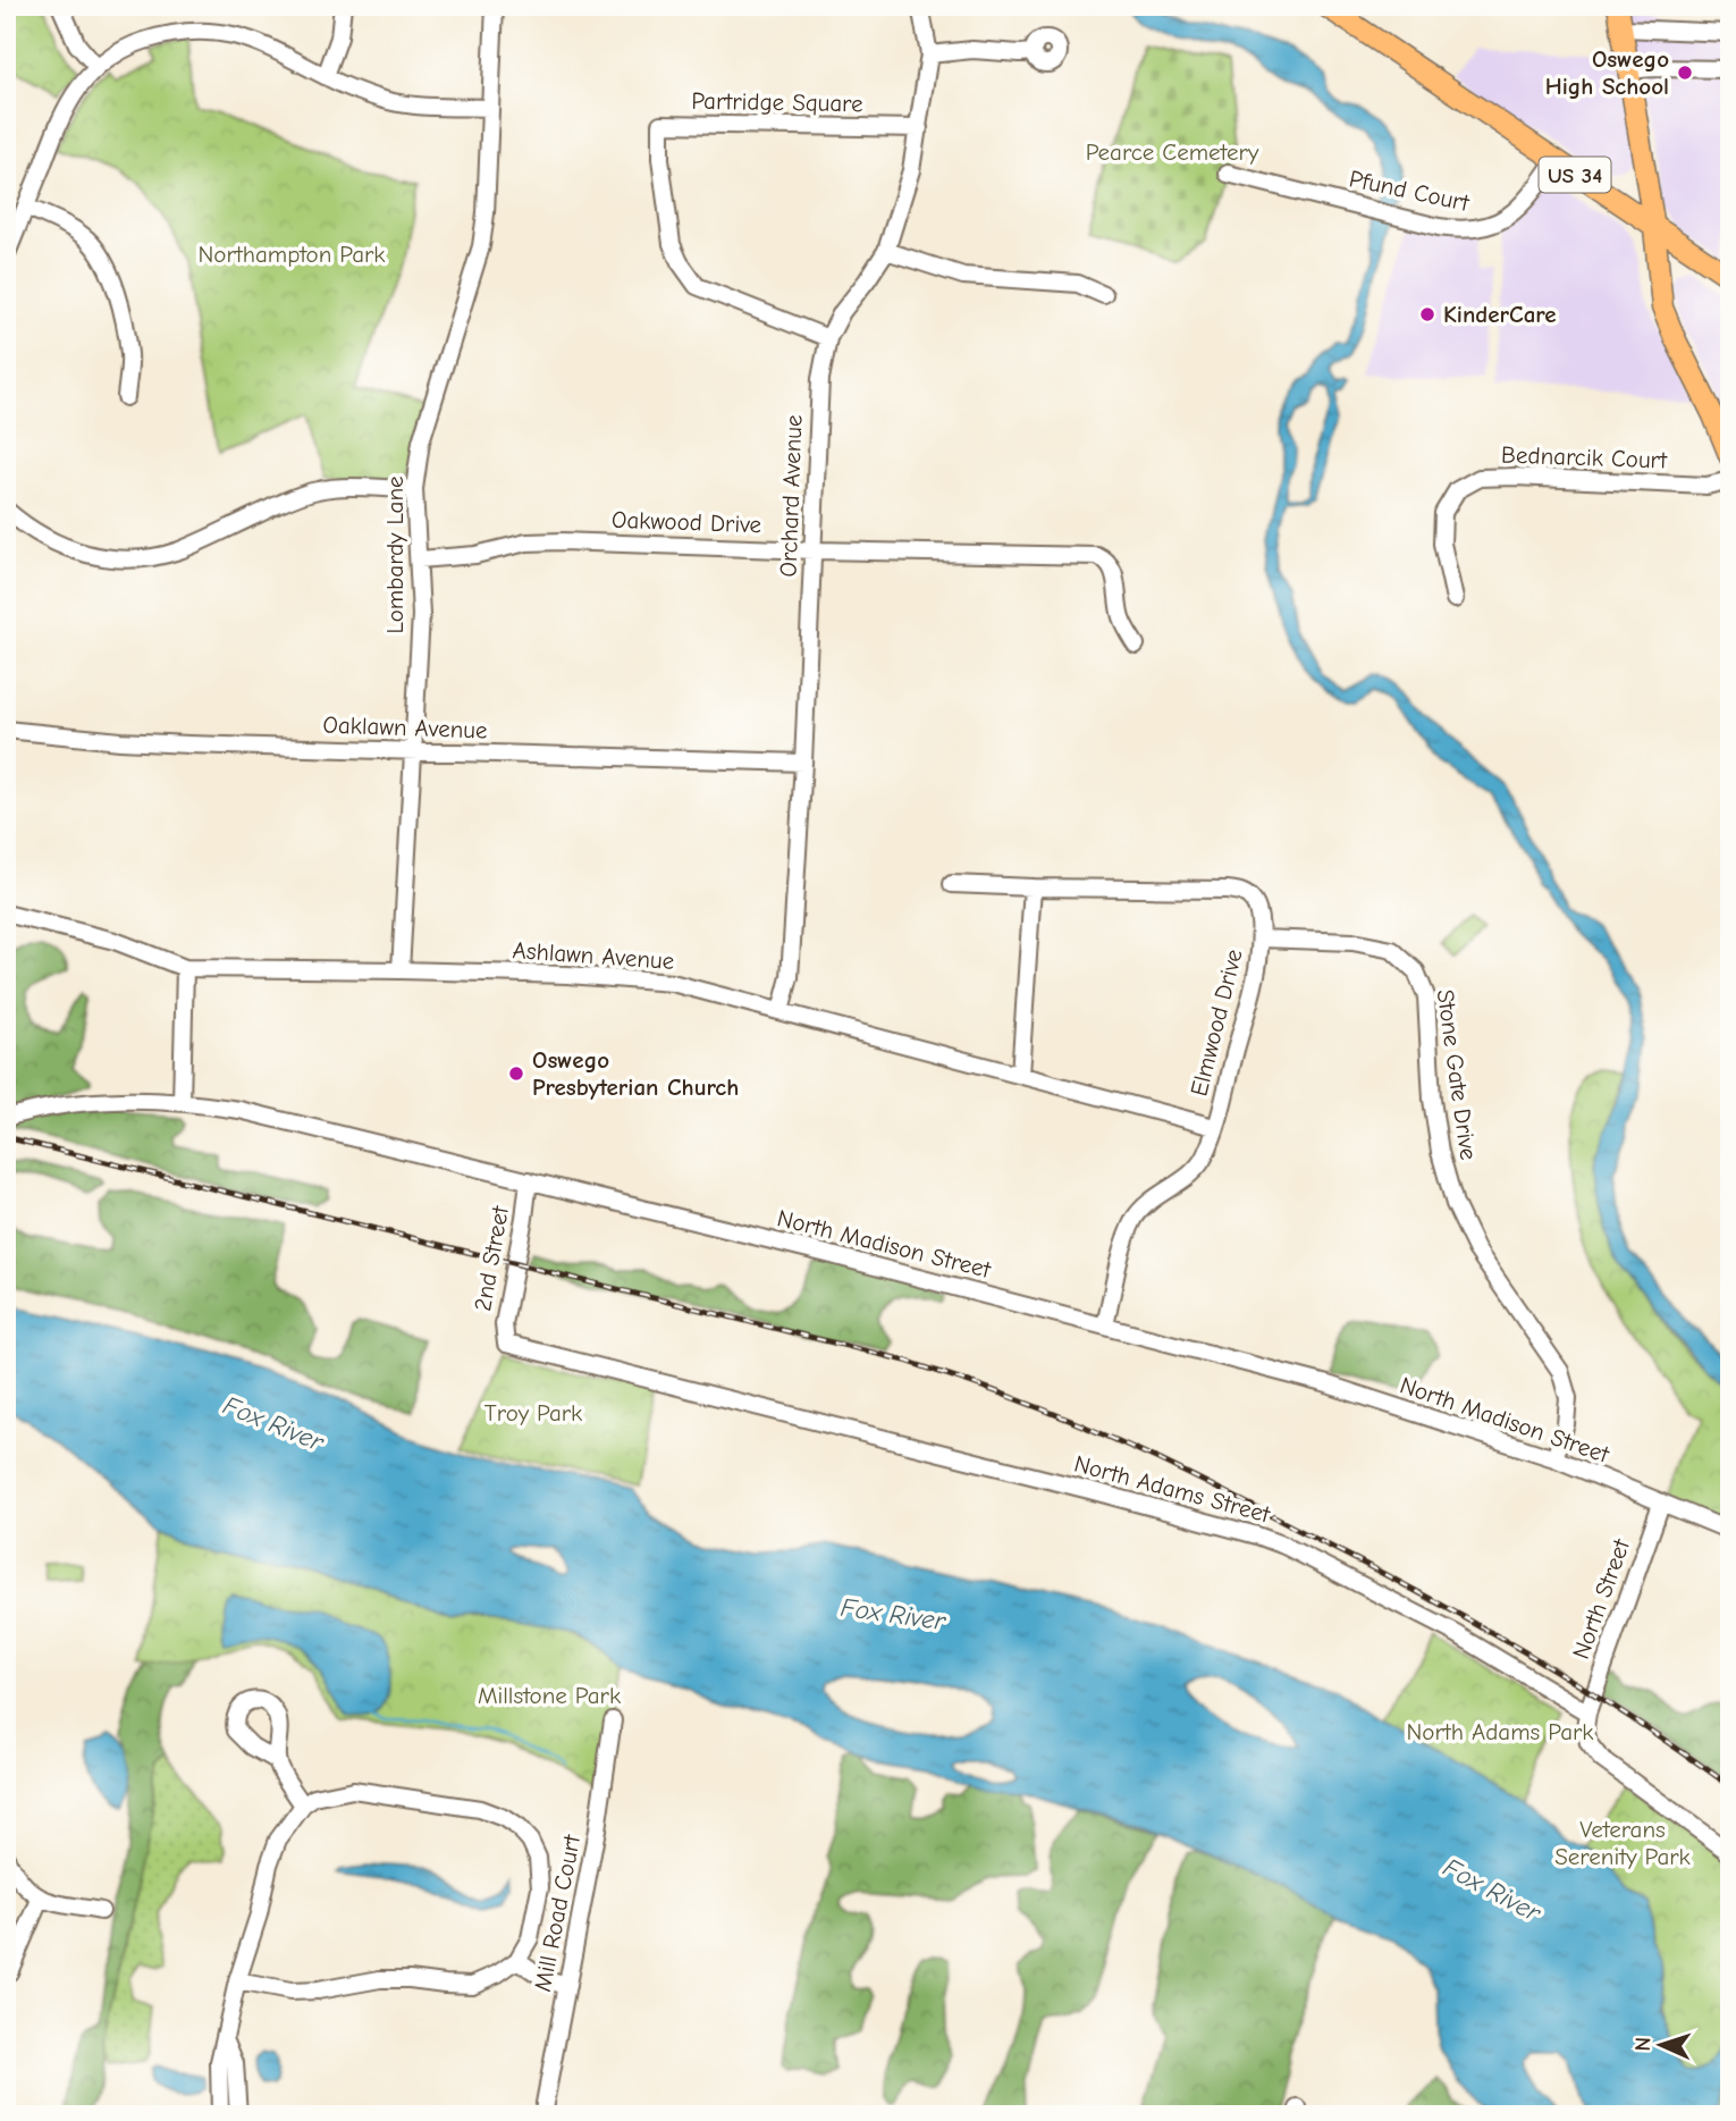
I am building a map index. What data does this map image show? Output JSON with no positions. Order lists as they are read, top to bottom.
{
  "streets": {
    "main road": ["US 34"],
    "street": [
      "Partridge Square",
      "Pfund Court",
      "Bednarcik Court",
      "Orchard Avenue",
      "Oakwood Drive",
      "Lombardy Lane",
      "Oaklawn Avenue",
      "Ashlawn Avenue",
      "Elmwood Drive",
      "Stone Gate Drive",
      "North Madison Street",
      "2nd Street",
      "North Adams Street",
      "North Street",
      "Mill Road Court"
    ]
  },
  "crossings": [
    ["Partridge Square", "Orchard Avenue"],
    ["US 34", "Pfund Court"],
    ["Orchard Avenue", "Oakwood Drive"],
    ["Orchard Avenue", "Oaklawn Avenue"],
    ["Orchard Avenue", "Ashlawn Avenue"],
    ["Oakwood Drive", "Lombardy Lane"],
    ["Lombardy Lane", "Oaklawn Avenue"],
    ["Lombardy Lane", "Ashlawn Avenue"],
    ["Ashlawn Avenue", "Elmwood Drive"],
    ["Elmwood Drive", "Stone Gate Drive"],
    ["Elmwood Drive", "North Madison Street"],
    ["Stone Gate Drive", "North Madison Street"],
    ["North Madison Street", "2nd Street"],
    ["North Madison Street", "North Street"],
    ["2nd Street", "North Adams Street"],
    ["North Adams Street", "North Street"]
  ],
  "water": ["Fox River"],
  "parks": [
    "Pearce Cemetery",
    "Northampton Park",
    "Troy Park",
    "Millstone Park",
    "North Adams Park",
    "Veterans Serenity Park"
  ],
  "places": ["Oswego High School", "KinderCare", "Oswego Presbyterian Church"],
  "north": "left"
}
